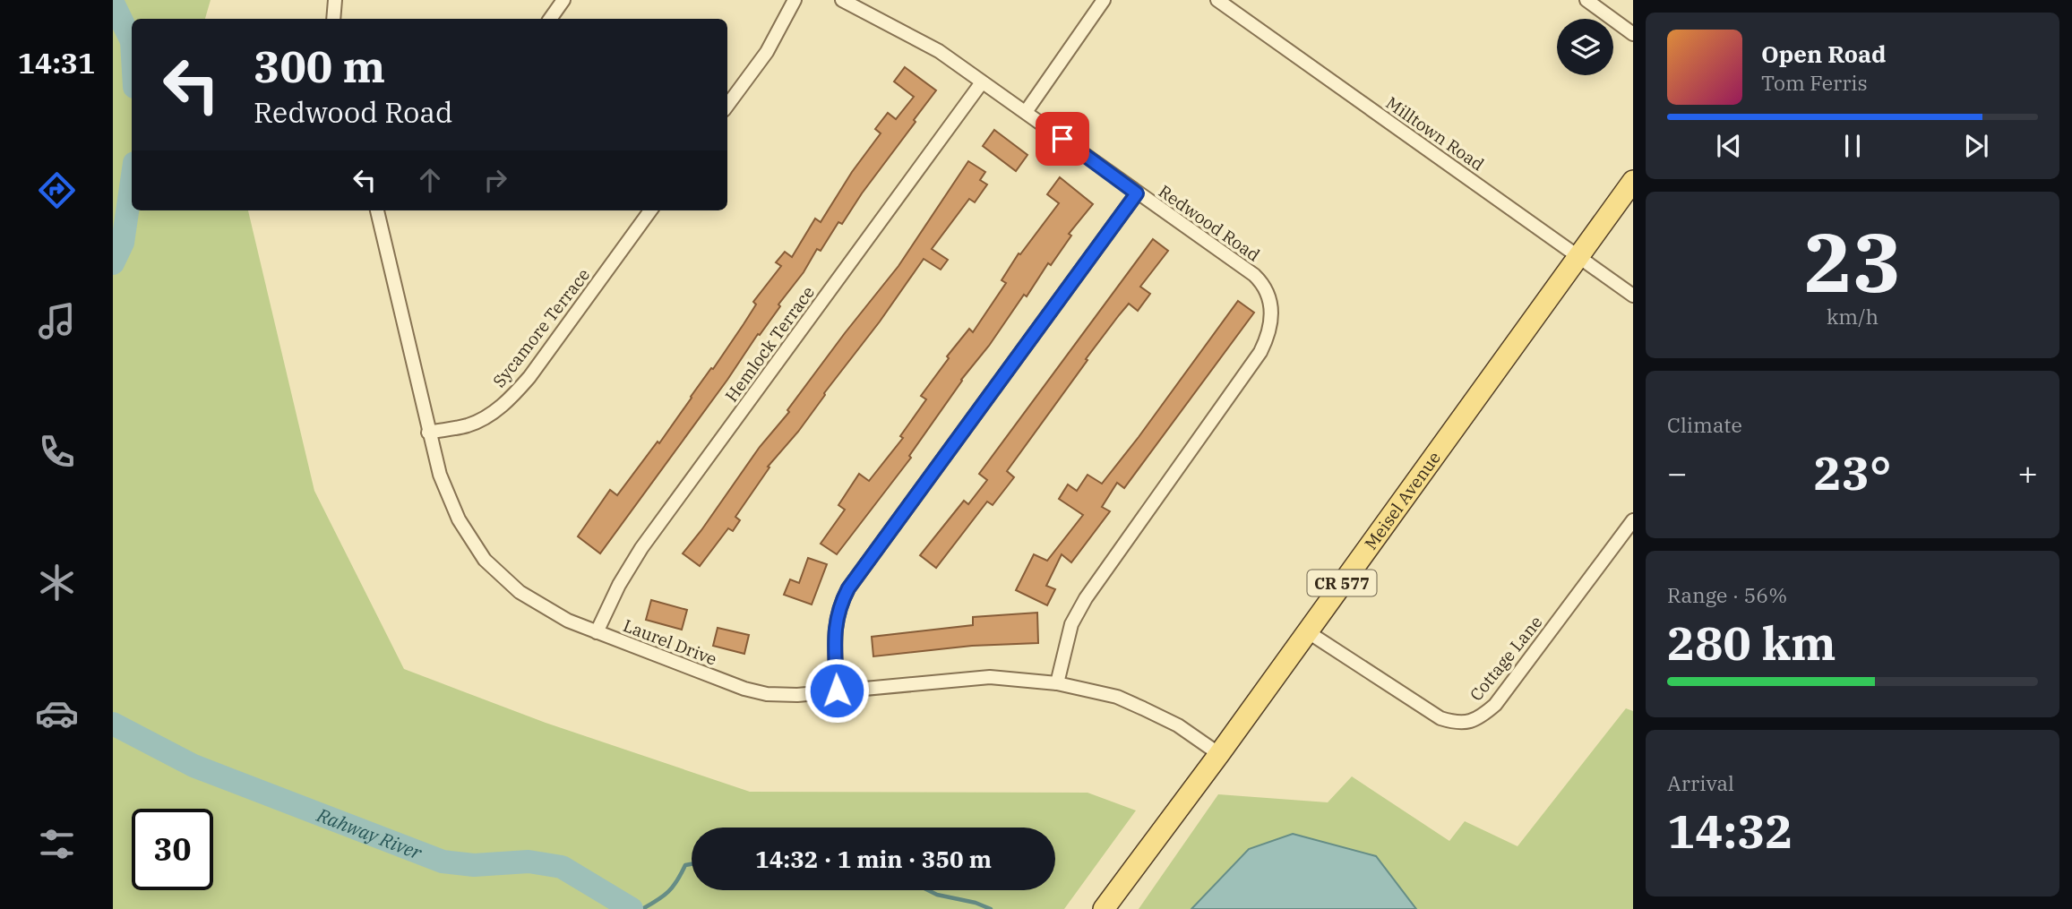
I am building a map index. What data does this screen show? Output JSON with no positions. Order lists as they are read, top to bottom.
{
  "streets": {
    "main road": ["Meisel Avenue", "CR 577"],
    "street": [
      "Milltown Road",
      "Redwood Road",
      "Sycamore Terrace",
      "Hemlock Terrace",
      "Laurel Drive",
      "Cottage Lane"
    ]
  },
  "crossings": [
    ["Milltown Road", "Meisel Avenue"],
    ["Redwood Road", "Hemlock Terrace"],
    ["Redwood Road", "Laurel Drive"],
    ["Sycamore Terrace", "Laurel Drive"],
    ["Hemlock Terrace", "Laurel Drive"],
    ["Meisel Avenue", "Laurel Drive"],
    ["Meisel Avenue", "Cottage Lane"]
  ],
  "water": ["Rahway River"],
  "page": {
    "tabs": "14:31",
    "turn": ["300 m", "Redwood Road"],
    "song": ["Open Road", "Tom Ferris"],
    "tile": [
      ["23", "km/h"],
      "Climate",
      ["Range · 56%", "280 km"],
      ["Arrival", "14:32"]
    ],
    "heat": ["−", "23°", "+"],
    "limit": "30",
    "trip": "14:32 · 1 min · 350 m"
  }
}
